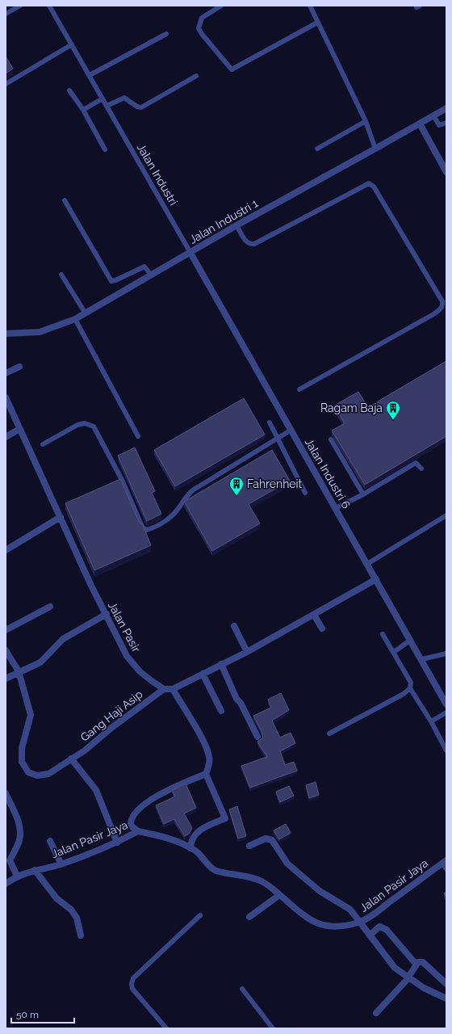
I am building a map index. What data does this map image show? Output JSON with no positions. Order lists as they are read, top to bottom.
{
  "streets": {
    "street": [
      "Jalan Industri 1",
      "Jalan Industri 6",
      "Jalan Pasir",
      "Gang Haji Asip",
      "Jalan Pasir Jaya"
    ],
    "lane": ["Jalan Industri"]
  },
  "crossings": [
    ["Jalan Industri", "Jalan Industri 1"],
    ["Jalan Industri", "Jalan Industri 6"],
    ["Jalan Industri 1", "Jalan Industri 6"],
    ["Jalan Pasir", "Gang Haji Asip"]
  ],
  "places": {
    "building": ["Ragam Baja", "Fahrenheit"]
  },
  "scale_bar": "50 m"
}
